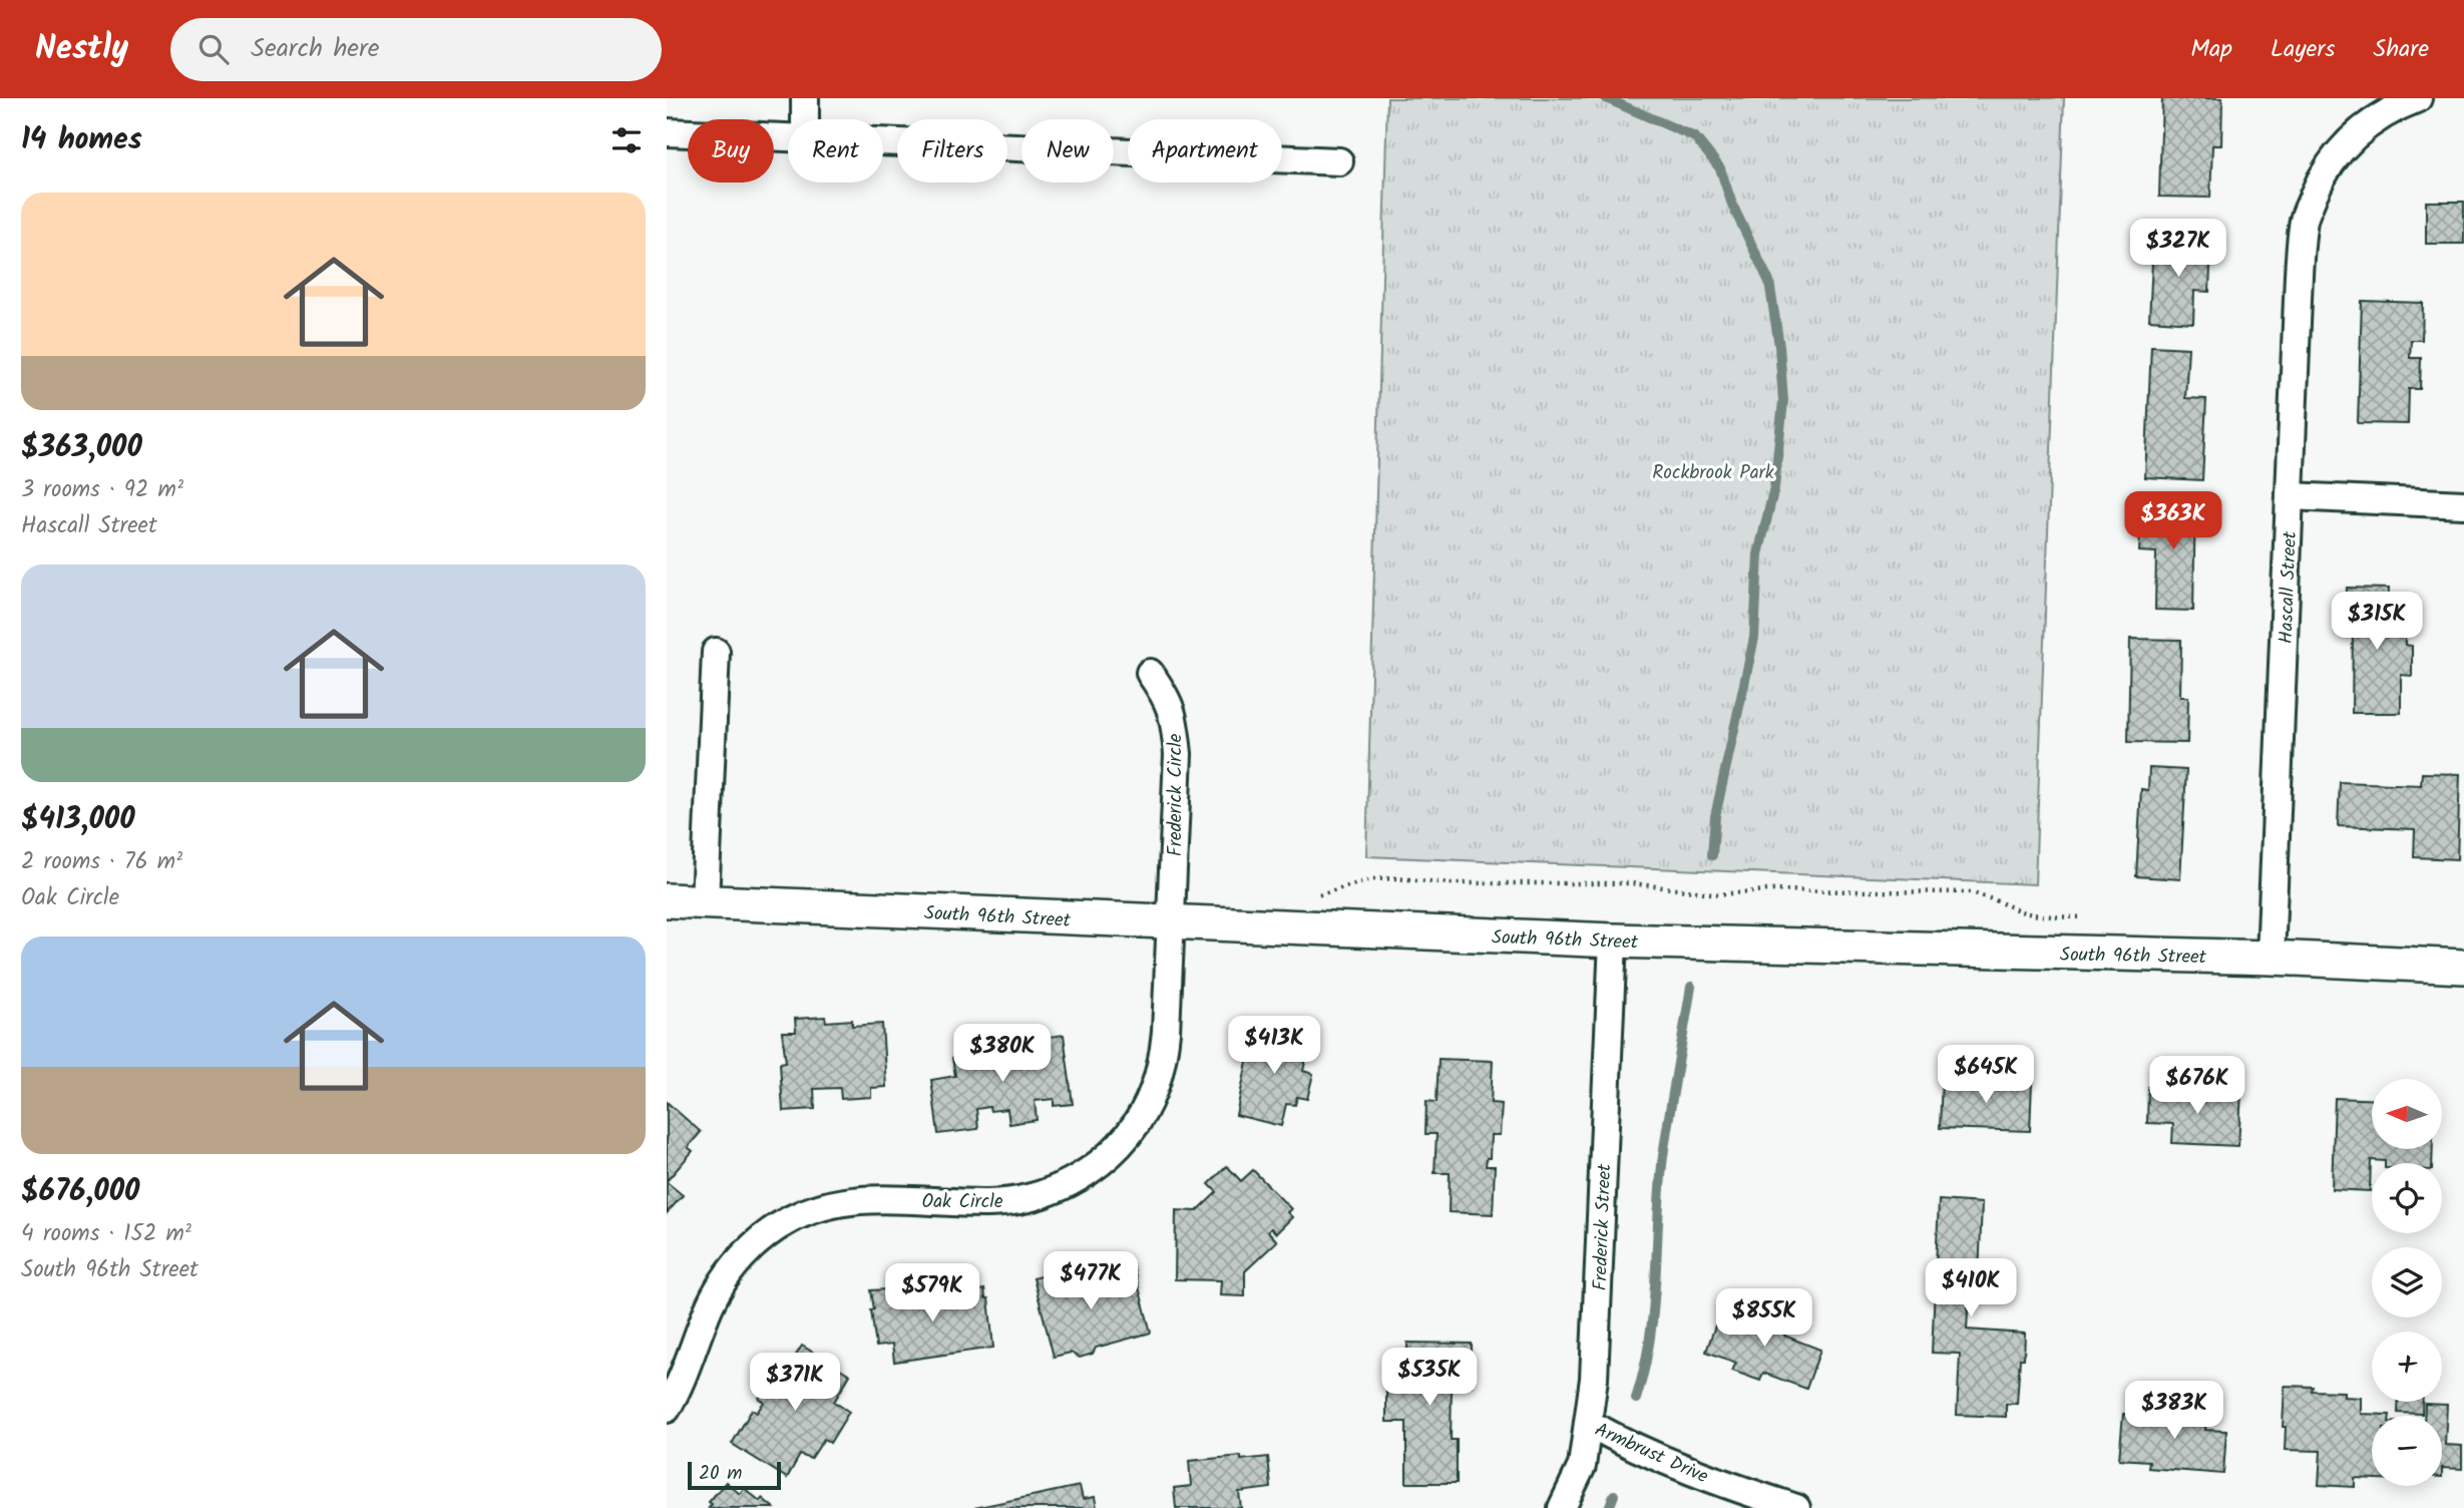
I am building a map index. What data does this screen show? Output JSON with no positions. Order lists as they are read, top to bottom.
{
  "streets": {
    "street": [
      "Hascall Street",
      "Frederick Circle",
      "South 96th Street",
      "Oak Circle",
      "Frederick Street",
      "Armbrust Drive"
    ]
  },
  "crossings": [
    ["Hascall Street", "South 96th Street"],
    ["Frederick Circle", "South 96th Street"],
    ["Frederick Circle", "Oak Circle"],
    ["South 96th Street", "Oak Circle"],
    ["South 96th Street", "Frederick Street"],
    ["Frederick Street", "Armbrust Drive"]
  ],
  "parks": ["Rockbrook Park"],
  "scale_bar": "20 m",
  "north": "left",
  "page": {
    "header": "Nestly",
    "search": "Search here",
    "nav": ["Map", "Layers", "Share"],
    "heading": "14 homes",
    "chip": [
      "Buy",
      "Rent",
      "Filters",
      "New",
      "Apartment"
    ],
    "list": [
      {
        "name": "$363,000",
        "note": "3 rooms · 92 m² · Hascall Street"
      },
      {
        "name": "$413,000",
        "note": "2 rooms · 76 m² · Oak Circle"
      },
      {
        "name": "$676,000",
        "note": "4 rooms · 152 m² · South 96th Street"
      }
    ],
    "price": [
      "$327K",
      "$363K",
      "$315K",
      "$413K",
      "$380K",
      "$645K",
      "$676K",
      "$477K",
      "$410K",
      "$579K",
      "$855K",
      "$535K",
      "$371K",
      "$383K"
    ],
    "map_buttons": ["+", "−"],
    "scale": "20 m"
  }
}
